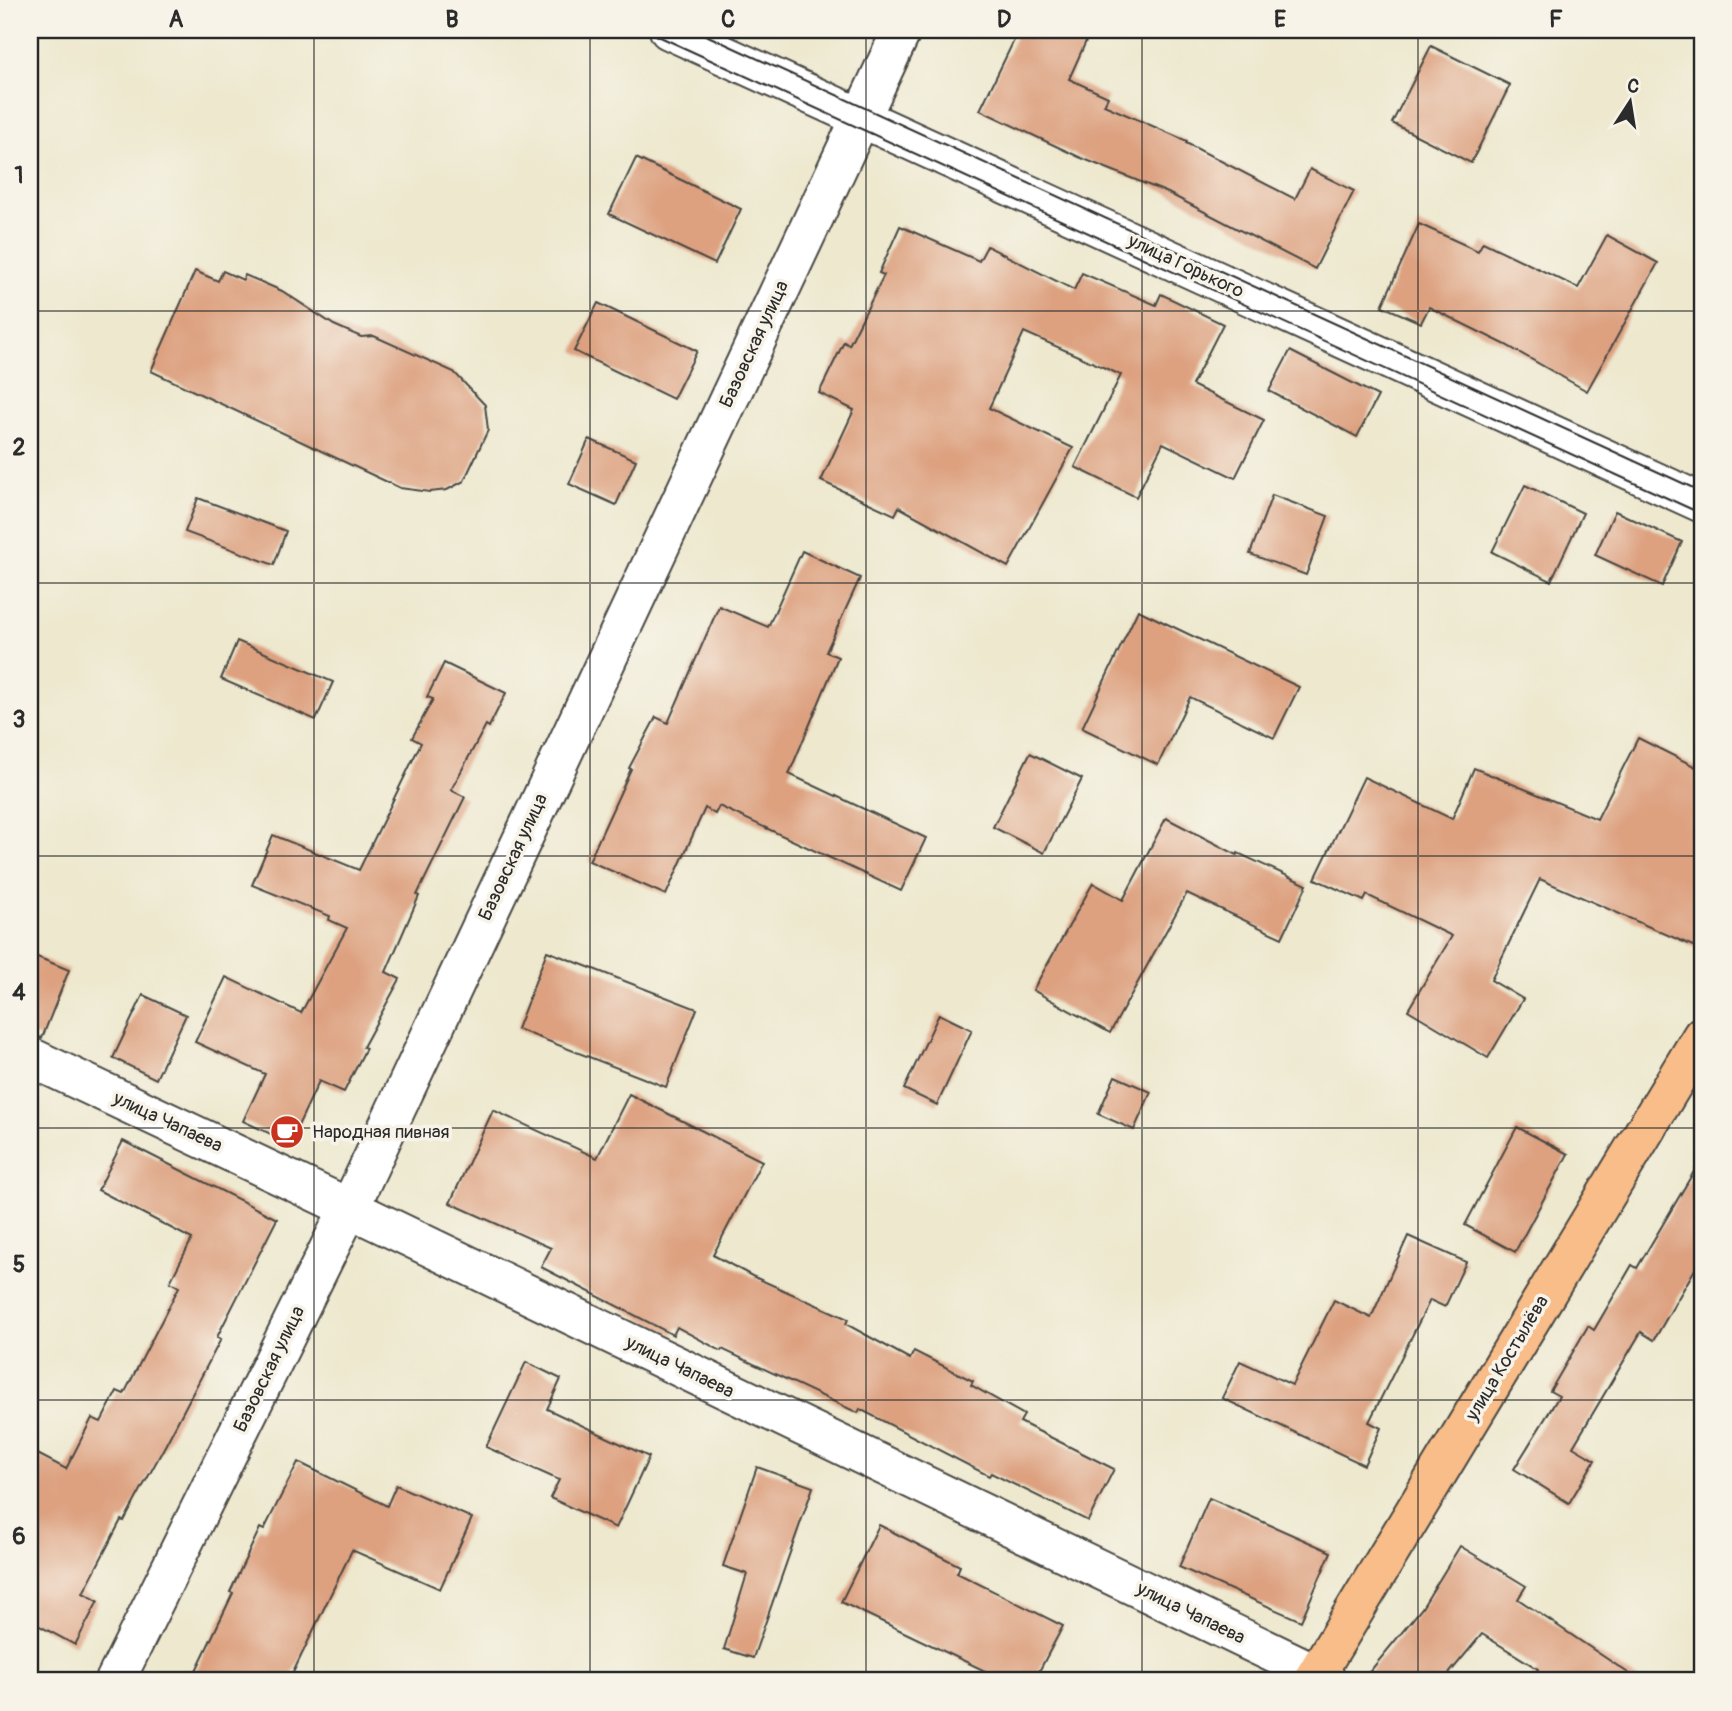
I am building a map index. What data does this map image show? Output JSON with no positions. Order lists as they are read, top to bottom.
{
  "streets": {
    "main road": ["улица Костылёва"],
    "street": ["улица Горького", "Базовская улица", "улица Чапаева"]
  },
  "crossings": [
    ["улица Горького", "Базовская улица"],
    ["Базовская улица", "улица Чапаева"],
    ["улица Чапаева", "улица Костылёва"]
  ],
  "places": {
    "cafe": ["Народная пивная"]
  },
  "north": "top",
  "grid": {
    "columns": [
      "A",
      "B",
      "C",
      "D",
      "E",
      "F"
    ],
    "rows": [
      "1",
      "2",
      "3",
      "4",
      "5",
      "6"
    ]
  }
}
